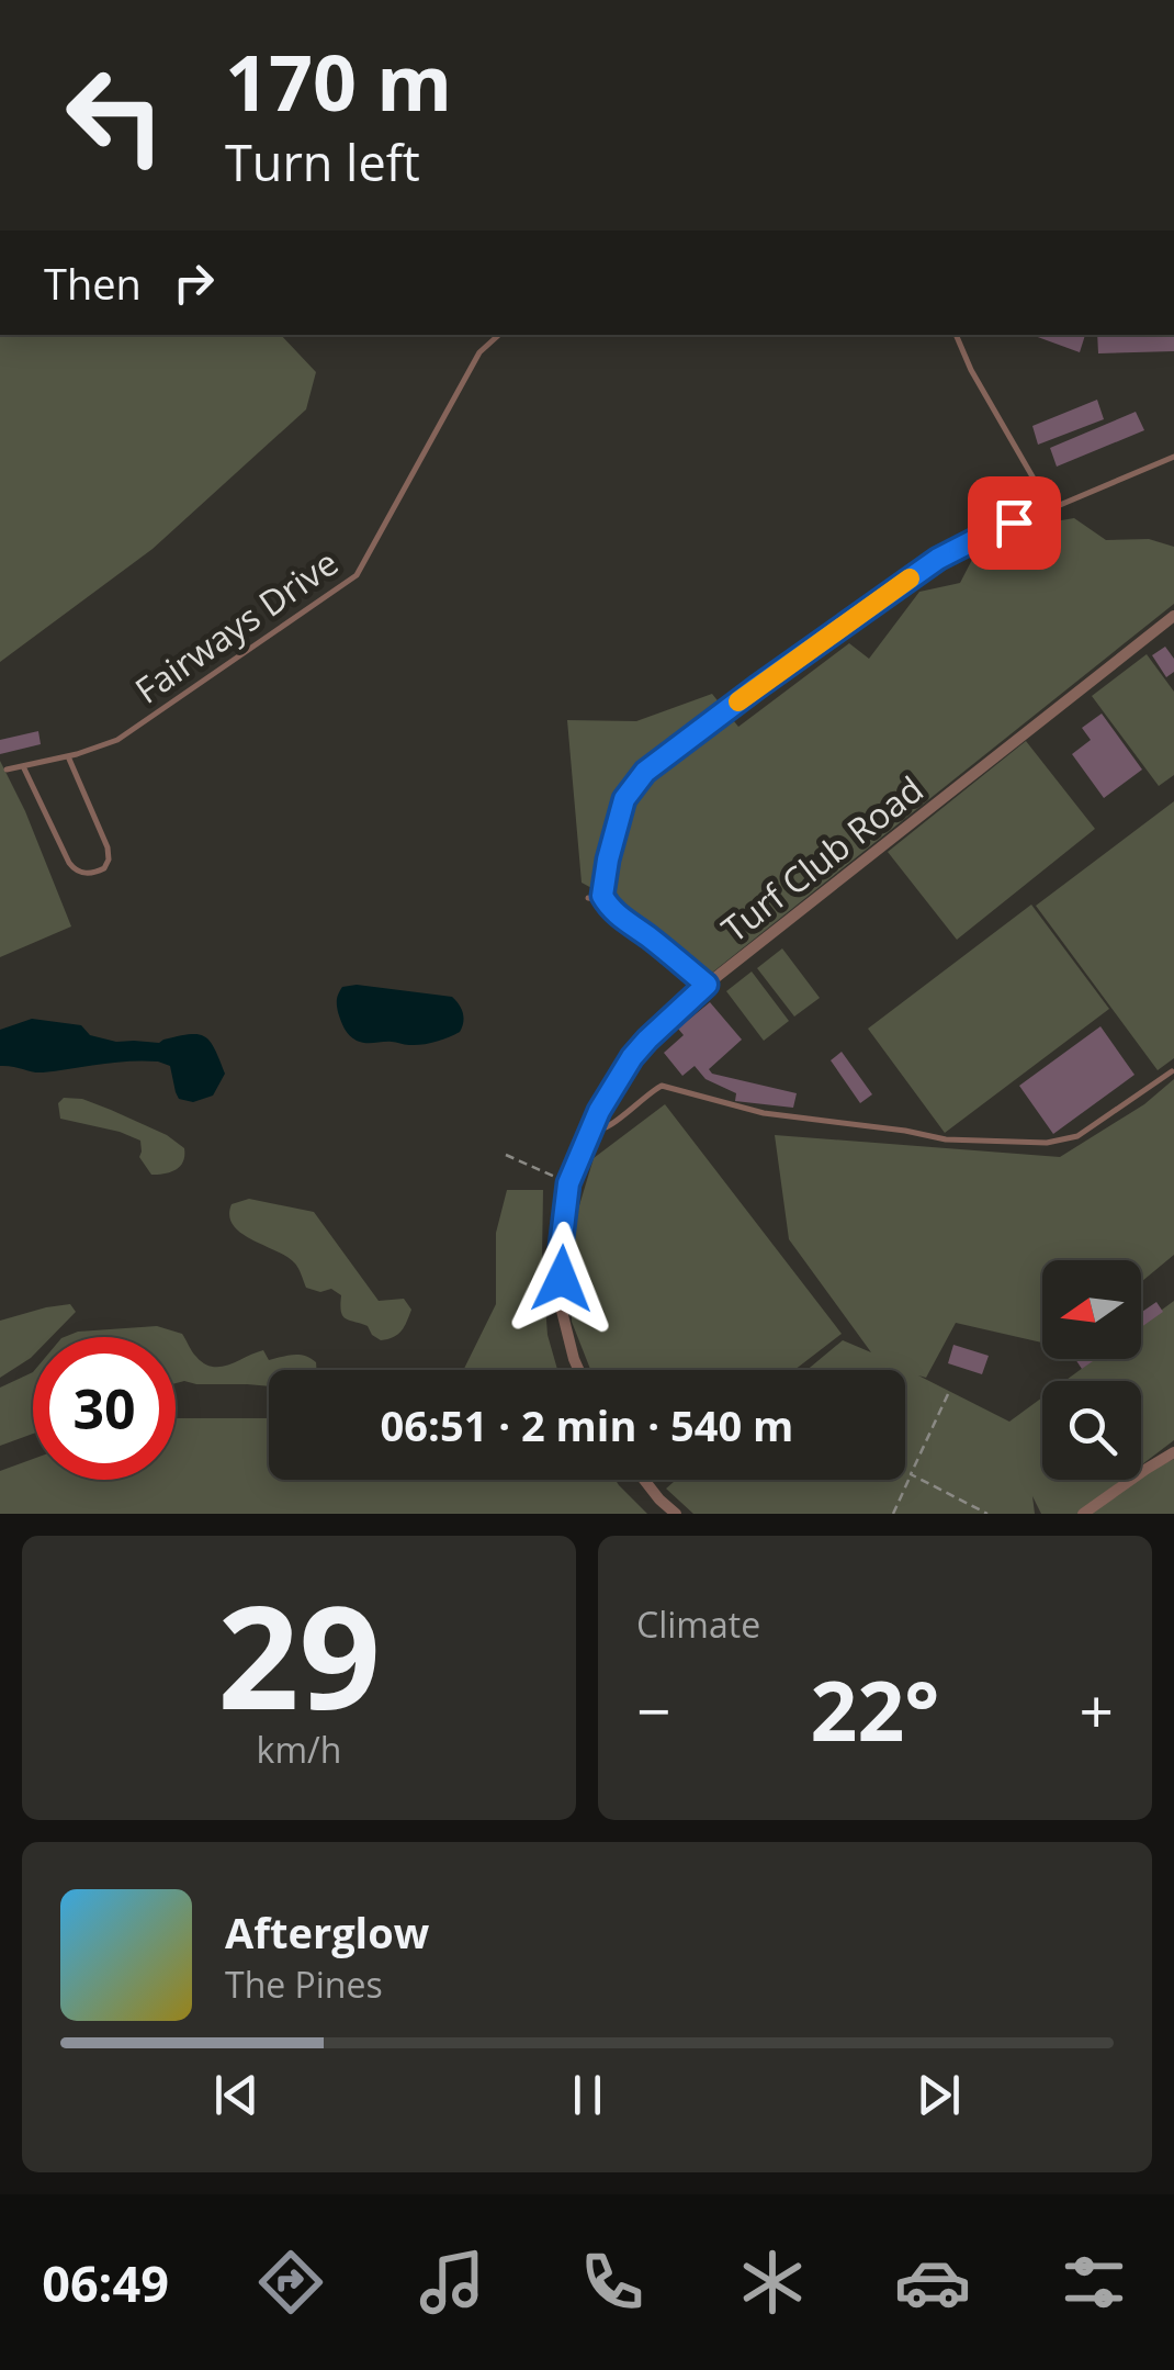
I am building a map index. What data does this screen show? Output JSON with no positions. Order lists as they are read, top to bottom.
{
  "streets": {
    "street": ["Turf Club Road"],
    "lane": ["Fairways Drive"]
  },
  "north": "left",
  "page": {
    "turn": ["170 m", "Turn left"],
    "then": "Then",
    "limit": "30",
    "trip": "06:51 · 2 min · 540 m",
    "tile": [
      ["29", "km/h"],
      "Climate"
    ],
    "heat": ["−", "22°", "+"],
    "song": ["Afterglow", "The Pines"],
    "tabs": "06:49"
  }
}
